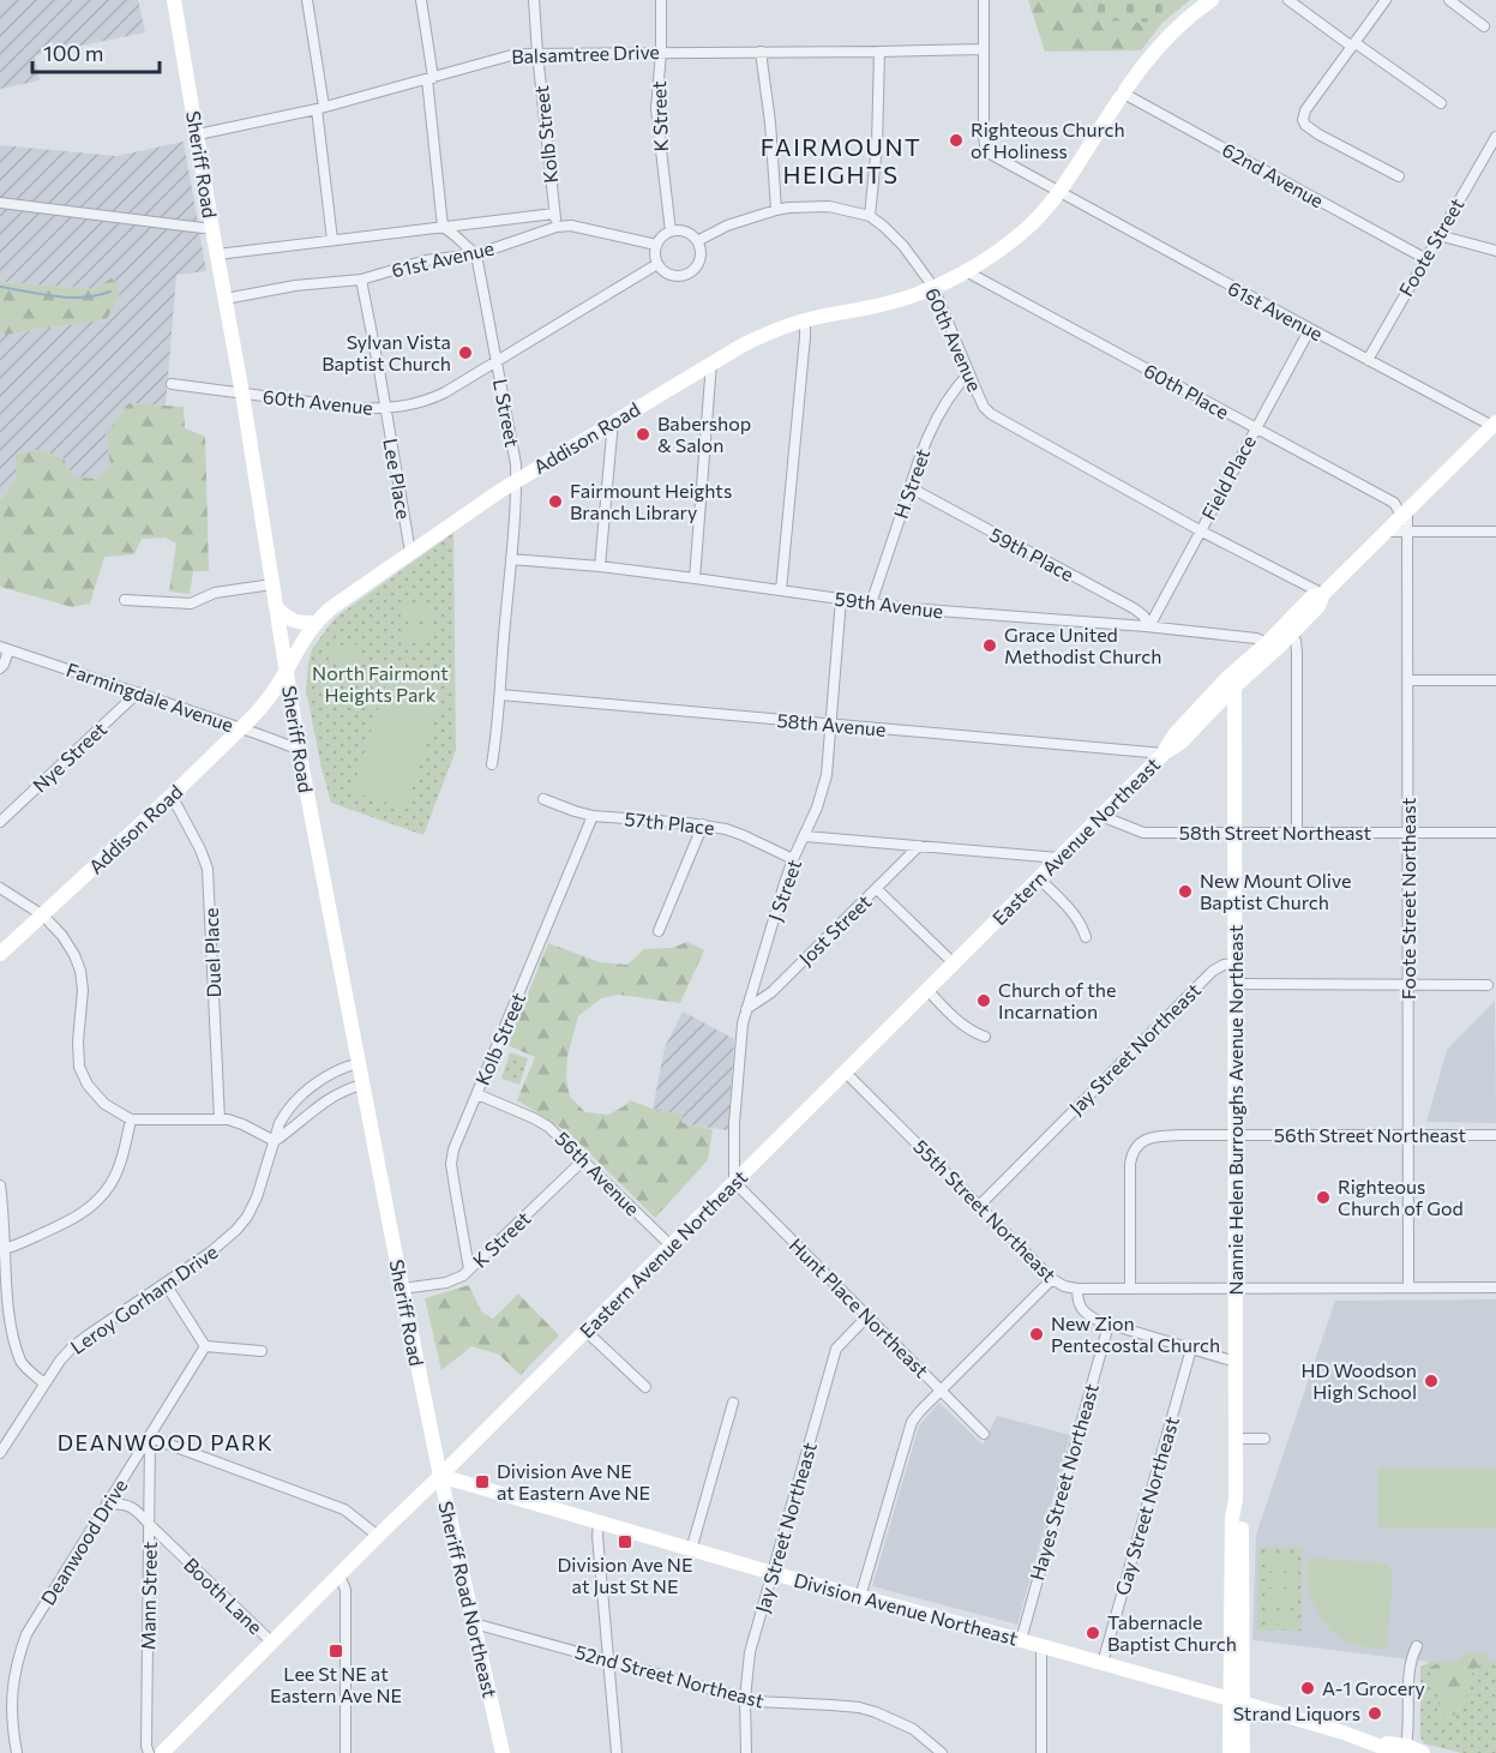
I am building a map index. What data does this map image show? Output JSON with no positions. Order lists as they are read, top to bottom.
{
  "streets": {
    "main road": [
      "Sheriff Road",
      "Addison Road",
      "Eastern Avenue Northeast",
      "Nannie Helen Burroughs Avenue Northeast",
      "Sheriff Road Northeast",
      "Division Avenue Northeast"
    ],
    "street": [
      "Balsamtree Drive",
      "K Street",
      "Kolb Street",
      "62nd Avenue",
      "Foote Street",
      "61st Avenue",
      "60th Avenue",
      "60th Place",
      "L Street",
      "Field Place",
      "Lee Place",
      "H Street",
      "59th Place",
      "59th Avenue",
      "Farmingdale Avenue",
      "58th Avenue",
      "Nye Street",
      "57th Place",
      "58th Street Northeast",
      "J Street",
      "Foote Street Northeast",
      "Jost Street",
      "Duel Place",
      "Jay Street Northeast",
      "56th Street Northeast",
      "56th Avenue",
      "55th Street Northeast",
      "Leroy Gorham Drive",
      "Hunt Place Northeast",
      "Hayes Street Northeast",
      "Gay Street Northeast",
      "Deanwood Drive",
      "Mann Street",
      "Booth Lane",
      "52nd Street Northeast"
    ]
  },
  "crossings": [
    ["Balsamtree Drive", "K Street"],
    ["Balsamtree Drive", "Kolb Street"],
    ["Balsamtree Drive", "Sheriff Road"],
    ["Balsamtree Drive", "61st Avenue"],
    ["K Street", "Kolb Street"],
    ["K Street", "Sheriff Road"],
    ["K Street", "61st Avenue"],
    ["K Street", "60th Avenue"],
    ["K Street", "56th Avenue"],
    ["Kolb Street", "61st Avenue"],
    ["Kolb Street", "57th Place"],
    ["Kolb Street", "56th Avenue"],
    ["Sheriff Road", "61st Avenue"],
    ["Sheriff Road", "60th Avenue"],
    ["Sheriff Road", "Addison Road"],
    ["Sheriff Road", "Farmingdale Avenue"],
    ["Sheriff Road", "Eastern Avenue Northeast"],
    ["Sheriff Road", "Leroy Gorham Drive"],
    ["Sheriff Road", "Sheriff Road Northeast"],
    ["Sheriff Road", "Division Avenue Northeast"],
    ["62nd Avenue", "Foote Street"],
    ["62nd Avenue", "Addison Road"],
    ["Foote Street", "61st Avenue"],
    ["61st Avenue", "60th Avenue"],
    ["61st Avenue", "L Street"],
    ["61st Avenue", "Addison Road"],
    ["61st Avenue", "Field Place"],
    ["61st Avenue", "Lee Place"],
    ["61st Avenue", "Eastern Avenue Northeast"],
    ["60th Avenue", "L Street"],
    ["60th Avenue", "Addison Road"],
    ["60th Avenue", "Field Place"],
    ["60th Avenue", "Lee Place"],
    ["60th Avenue", "H Street"],
    ["60th Avenue", "Eastern Avenue Northeast"],
    ["60th Place", "Addison Road"],
    ["60th Place", "Field Place"],
    ["60th Place", "Eastern Avenue Northeast"],
    ["60th Place", "Foote Street Northeast"],
    ["L Street", "Addison Road"],
    ["L Street", "59th Avenue"],
    ["L Street", "58th Avenue"],
    ["Addison Road", "Lee Place"],
    ["Addison Road", "Farmingdale Avenue"],
    ["Addison Road", "Duel Place"],
    ["Field Place", "59th Place"],
    ["Field Place", "59th Avenue"],
    ["H Street", "59th Place"],
    ["H Street", "59th Avenue"],
    ["59th Place", "59th Avenue"],
    ["59th Avenue", "Eastern Avenue Northeast"],
    ["59th Avenue", "J Street"],
    ["Farmingdale Avenue", "Nye Street"],
    ["58th Avenue", "Eastern Avenue Northeast"],
    ["58th Avenue", "J Street"],
    ["57th Place", "J Street"],
    ["58th Street Northeast", "Eastern Avenue Northeast"],
    ["58th Street Northeast", "Foote Street Northeast"],
    ["58th Street Northeast", "Nannie Helen Burroughs Avenue Northeast"],
    ["Eastern Avenue Northeast", "J Street"],
    ["Eastern Avenue Northeast", "Foote Street Northeast"],
    ["Eastern Avenue Northeast", "Nannie Helen Burroughs Avenue Northeast"],
    ["Eastern Avenue Northeast", "56th Avenue"],
    ["Eastern Avenue Northeast", "55th Street Northeast"],
    ["Eastern Avenue Northeast", "Hunt Place Northeast"],
    ["Eastern Avenue Northeast", "Booth Lane"],
    ["Eastern Avenue Northeast", "Sheriff Road Northeast"],
    ["Eastern Avenue Northeast", "Division Avenue Northeast"],
    ["J Street", "Jost Street"],
    ["J Street", "Hunt Place Northeast"],
    ["Foote Street Northeast", "56th Street Northeast"],
    ["Foote Street Northeast", "55th Street Northeast"],
    ["Jay Street Northeast", "Nannie Helen Burroughs Avenue Northeast"],
    ["Jay Street Northeast", "55th Street Northeast"],
    ["Jay Street Northeast", "Hunt Place Northeast"],
    ["Jay Street Northeast", "Division Avenue Northeast"],
    ["Jay Street Northeast", "52nd Street Northeast"],
    ["Nannie Helen Burroughs Avenue Northeast", "56th Street Northeast"],
    ["Nannie Helen Burroughs Avenue Northeast", "55th Street Northeast"],
    ["Nannie Helen Burroughs Avenue Northeast", "Division Avenue Northeast"],
    ["56th Street Northeast", "55th Street Northeast"],
    ["Hayes Street Northeast", "Division Avenue Northeast"],
    ["Gay Street Northeast", "Division Avenue Northeast"],
    ["Deanwood Drive", "Mann Street"],
    ["Deanwood Drive", "Booth Lane"],
    ["Mann Street", "Booth Lane"],
    ["Sheriff Road Northeast", "Division Avenue Northeast"],
    ["Sheriff Road Northeast", "52nd Street Northeast"]
  ],
  "districts": ["FAIRMOUNT HEIGHTS", "DEANWOOD PARK"],
  "parks": ["North Fairmont Heights Park"],
  "places": {
    "other": [
      "Righteous Church of Holiness",
      "Sylvan Vista Baptist Church",
      "Babershop & Salon",
      "Fairmount Heights Branch Library",
      "Grace United Methodist Church",
      "New Mount Olive Baptist Church",
      "Church of the Incarnation",
      "Righteous Church of God",
      "New Zion Pentecostal Church",
      "HD Woodson High School",
      "Tabernacle Baptist Church",
      "A-1 Grocery",
      "Strand Liquors"
    ],
    "transit": ["Division Ave NE at Eastern Ave NE", "Division Ave NE at Just St NE", "Lee St NE at Eastern Ave NE"]
  },
  "scale_bar": "100 m"
}
